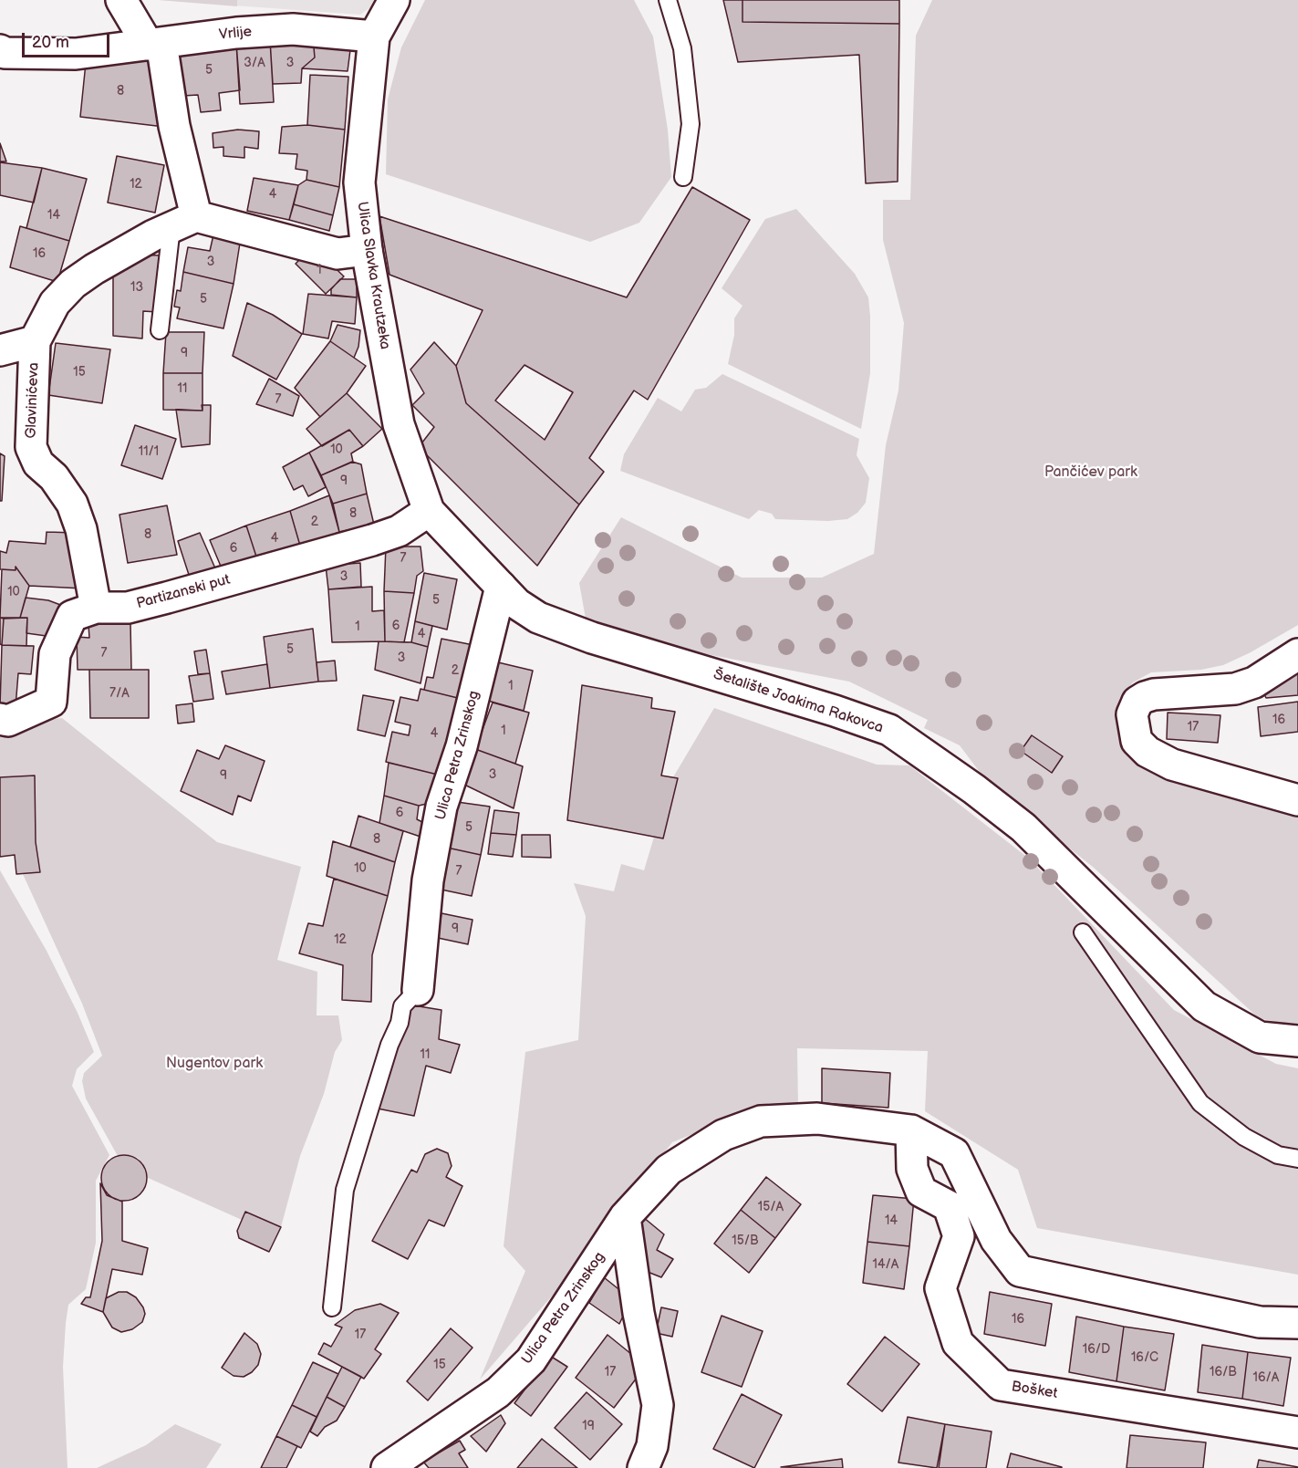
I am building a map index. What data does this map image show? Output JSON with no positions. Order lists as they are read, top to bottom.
{
  "streets": {
    "street": [
      "Vrlije",
      "Ulica Slavka Krautzeka",
      "Glavinićeva",
      "Partizanski put",
      "Šetalište Joakima Rakovca",
      "Ulica Petra Zrinskog",
      "Bošket"
    ]
  },
  "crossings": [
    ["Vrlije", "Ulica Slavka Krautzeka"],
    ["Ulica Slavka Krautzeka", "Partizanski put"],
    ["Ulica Slavka Krautzeka", "Šetalište Joakima Rakovca"],
    ["Glavinićeva", "Partizanski put"],
    ["Partizanski put", "Šetalište Joakima Rakovca"],
    ["Šetalište Joakima Rakovca", "Ulica Petra Zrinskog"]
  ],
  "parks": ["Pančićev park", "Nugentov park"],
  "house_numbers": [
    "3/A",
    "3",
    "5",
    "8",
    "12",
    "4",
    "14",
    "16",
    "3",
    "1",
    "13",
    "5",
    "9",
    "15",
    "11",
    "7",
    "10",
    "11/1",
    "9",
    "8",
    "2",
    "8",
    "4",
    "6",
    "7",
    "3",
    "10",
    "5",
    "6",
    "1",
    "4",
    "5",
    "7",
    "3",
    "2",
    "1",
    "7/A",
    "16",
    "17",
    "1",
    "4",
    "3",
    "9",
    "6",
    "5",
    "8",
    "10",
    "7",
    "9",
    "12",
    "11",
    "15/A",
    "14",
    "15/B",
    "14/A",
    "16",
    "17",
    "16/D",
    "16/C",
    "15",
    "17",
    "16/B",
    "16/A",
    "19"
  ],
  "scale_bar": "20 m"
}
